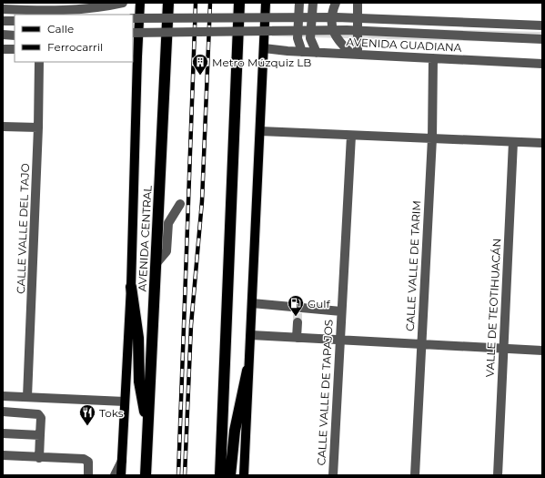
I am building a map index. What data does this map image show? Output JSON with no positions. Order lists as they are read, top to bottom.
{
  "streets": {
    "highway": ["AVENIDA CENTRAL"],
    "street": [
      "AVENIDA GUADIANA",
      "CALLE VALLE DEL TAJO",
      "CALLE VALLE DE TARIM",
      "VALLE DE TEOTIHUACÁN",
      "CALLE VALLE DE TAPAJOS"
    ]
  },
  "crossings": [
    ["AVENIDA GUADIANA", "CALLE VALLE DE TARIM"]
  ],
  "places": {
    "building": ["Metro Múzquiz LB"],
    "fuel station": ["Gulf"],
    "restaurant": ["Toks"]
  },
  "legend": ["Calle", "Ferrocarril"]
}
